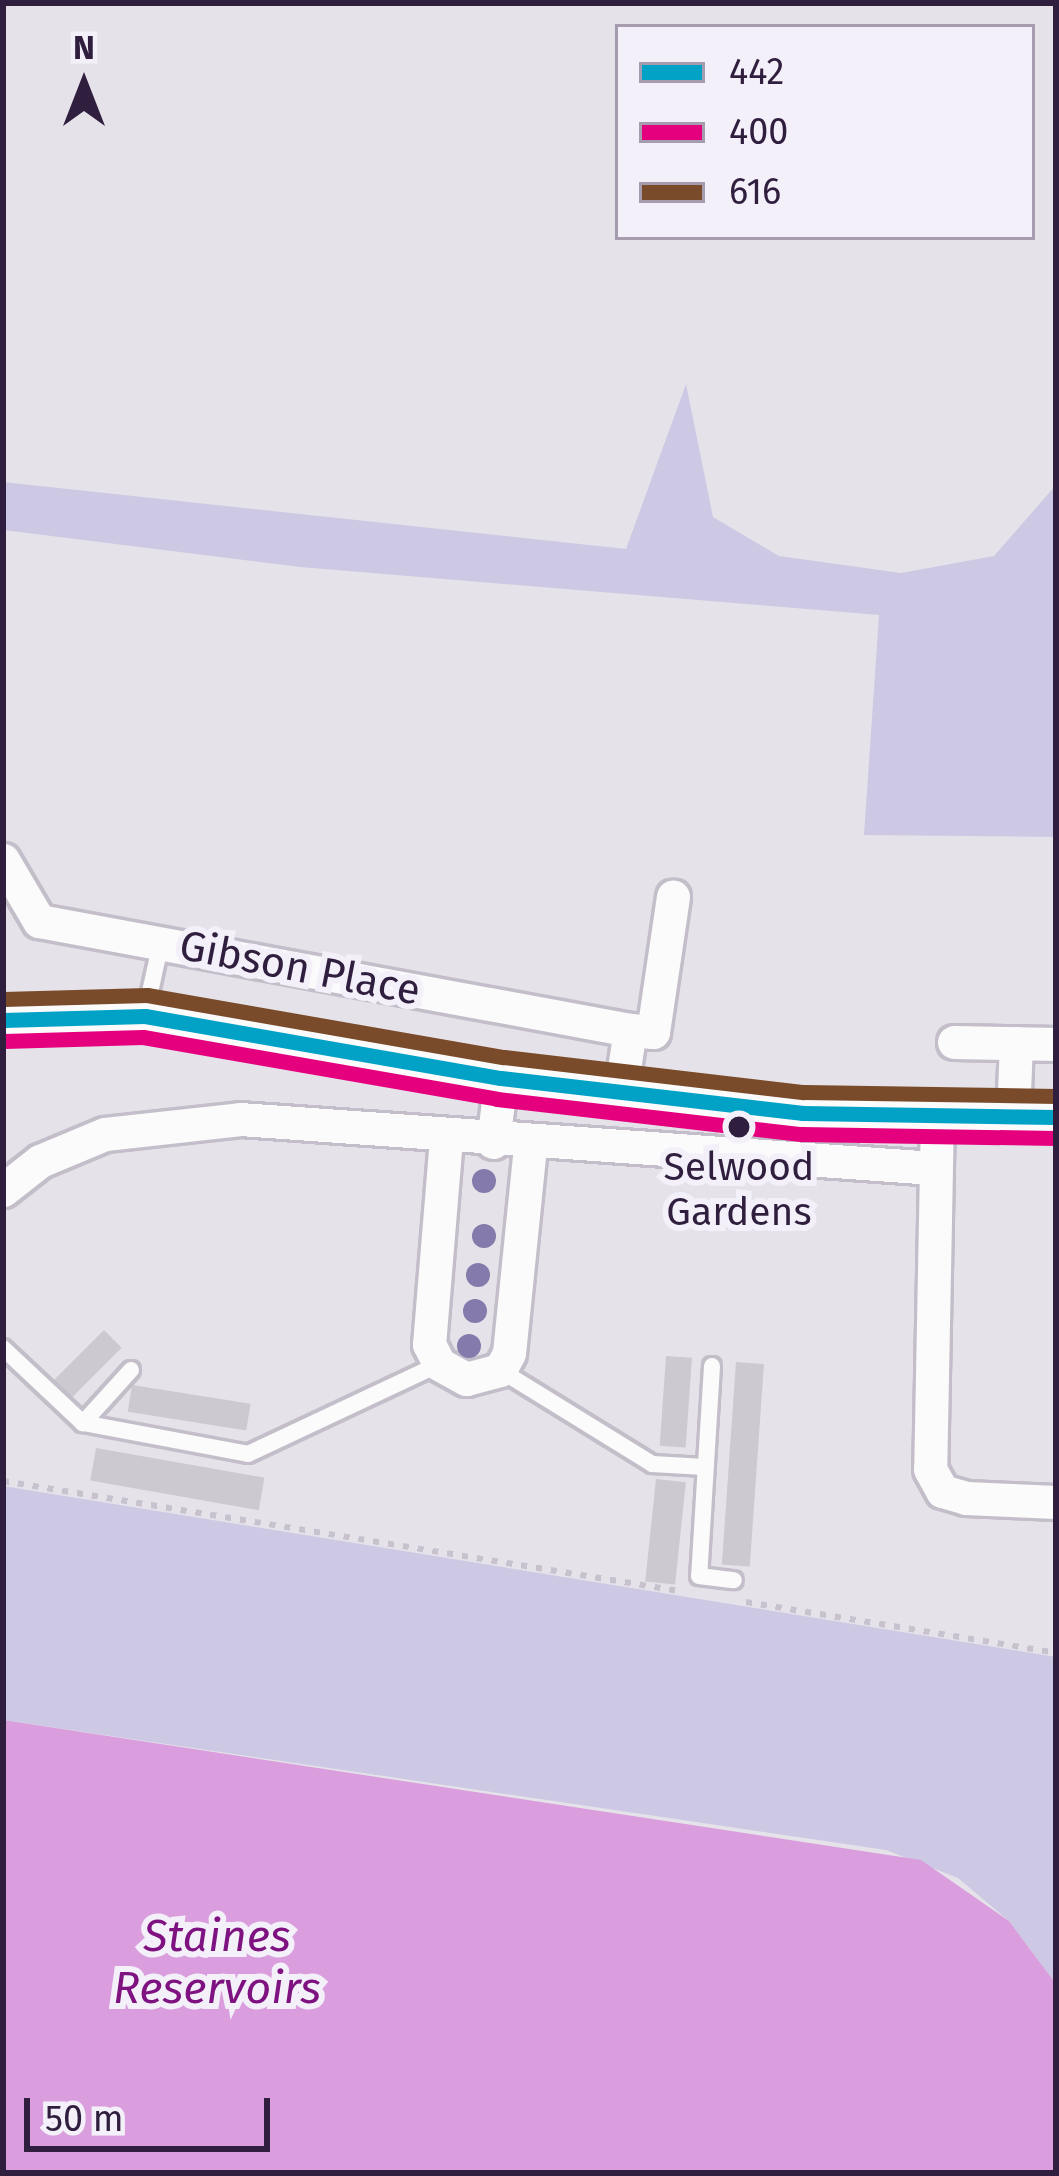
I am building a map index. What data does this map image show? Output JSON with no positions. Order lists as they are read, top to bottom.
{
  "streets": {
    "street": ["Gibson Place"]
  },
  "water": ["Staines Reservoirs"],
  "places": ["Selwood Gardens"],
  "lines": ["transit line 616", "transit line 442", "transit line 400"],
  "legend": ["442", "400", "616"],
  "scale_bar": "50 m",
  "north": "top"
}
